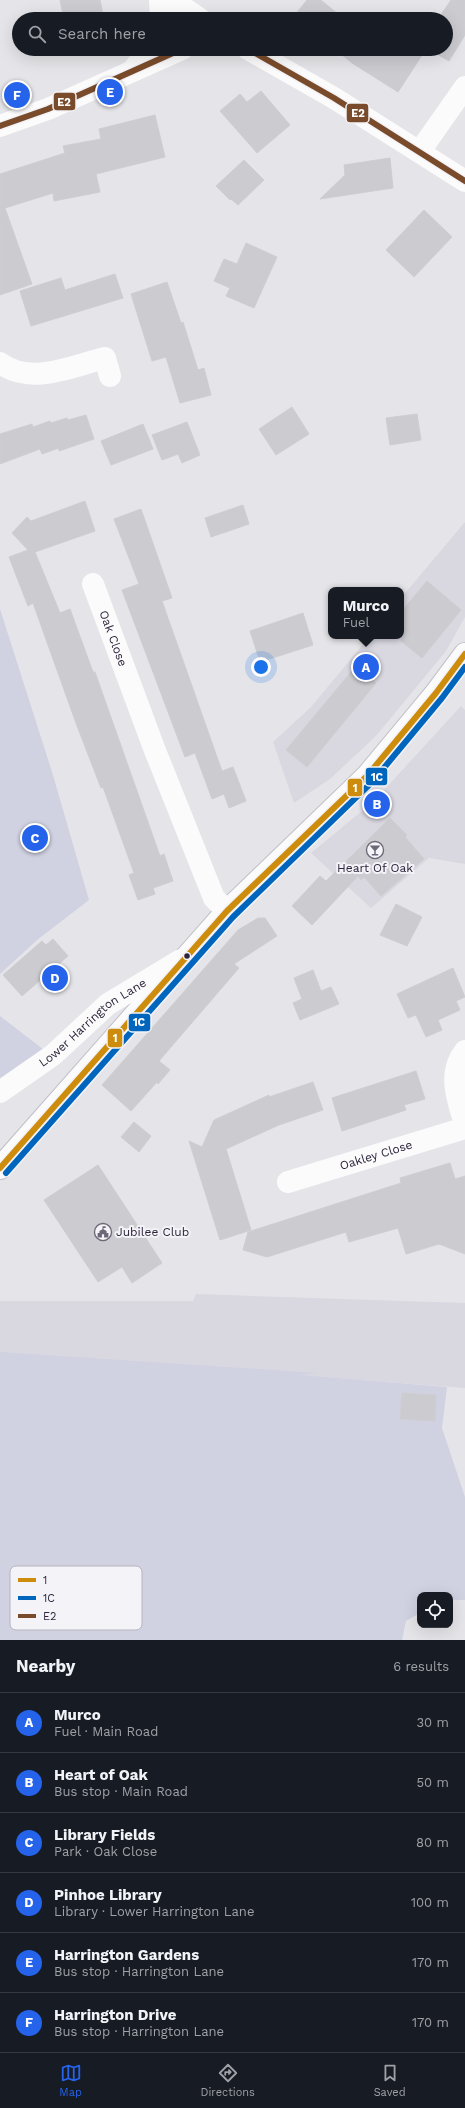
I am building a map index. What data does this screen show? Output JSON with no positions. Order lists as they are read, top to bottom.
{
  "streets": {
    "street": ["Oak Close", "Lower Harrington Lane", "Oakley Close"]
  },
  "places": {
    "bar": ["Heart Of Oak"],
    "public building": ["Jubilee Club"]
  },
  "lines": ["transit line E2", "transit line 1", "transit line 1C"],
  "legend": ["1", "1C", "E2"],
  "page": {
    "search": "Search here",
    "pins": [
      "E",
      "F",
      "A",
      "B",
      "C",
      "D"
    ],
    "popup": ["Murco", "Fuel"],
    "heading": ["Nearby", "6 results"],
    "list": [
      {
        "mark": "A",
        "name": "Murco",
        "note": "Fuel · Main Road",
        "value": "30 m"
      },
      {
        "mark": "B",
        "name": "Heart of Oak",
        "note": "Bus stop · Main Road",
        "value": "50 m"
      },
      {
        "mark": "C",
        "name": "Library Fields",
        "note": "Park · Oak Close",
        "value": "80 m"
      },
      {
        "mark": "D",
        "name": "Pinhoe Library",
        "note": "Library · Lower Harrington Lane",
        "value": "100 m"
      },
      {
        "mark": "E",
        "name": "Harrington Gardens",
        "note": "Bus stop · Harrington Lane",
        "value": "170 m"
      },
      {
        "mark": "F",
        "name": "Harrington Drive",
        "note": "Bus stop · Harrington Lane",
        "value": "170 m"
      }
    ],
    "nav": ["Map", "Directions", "Saved"]
  }
}
